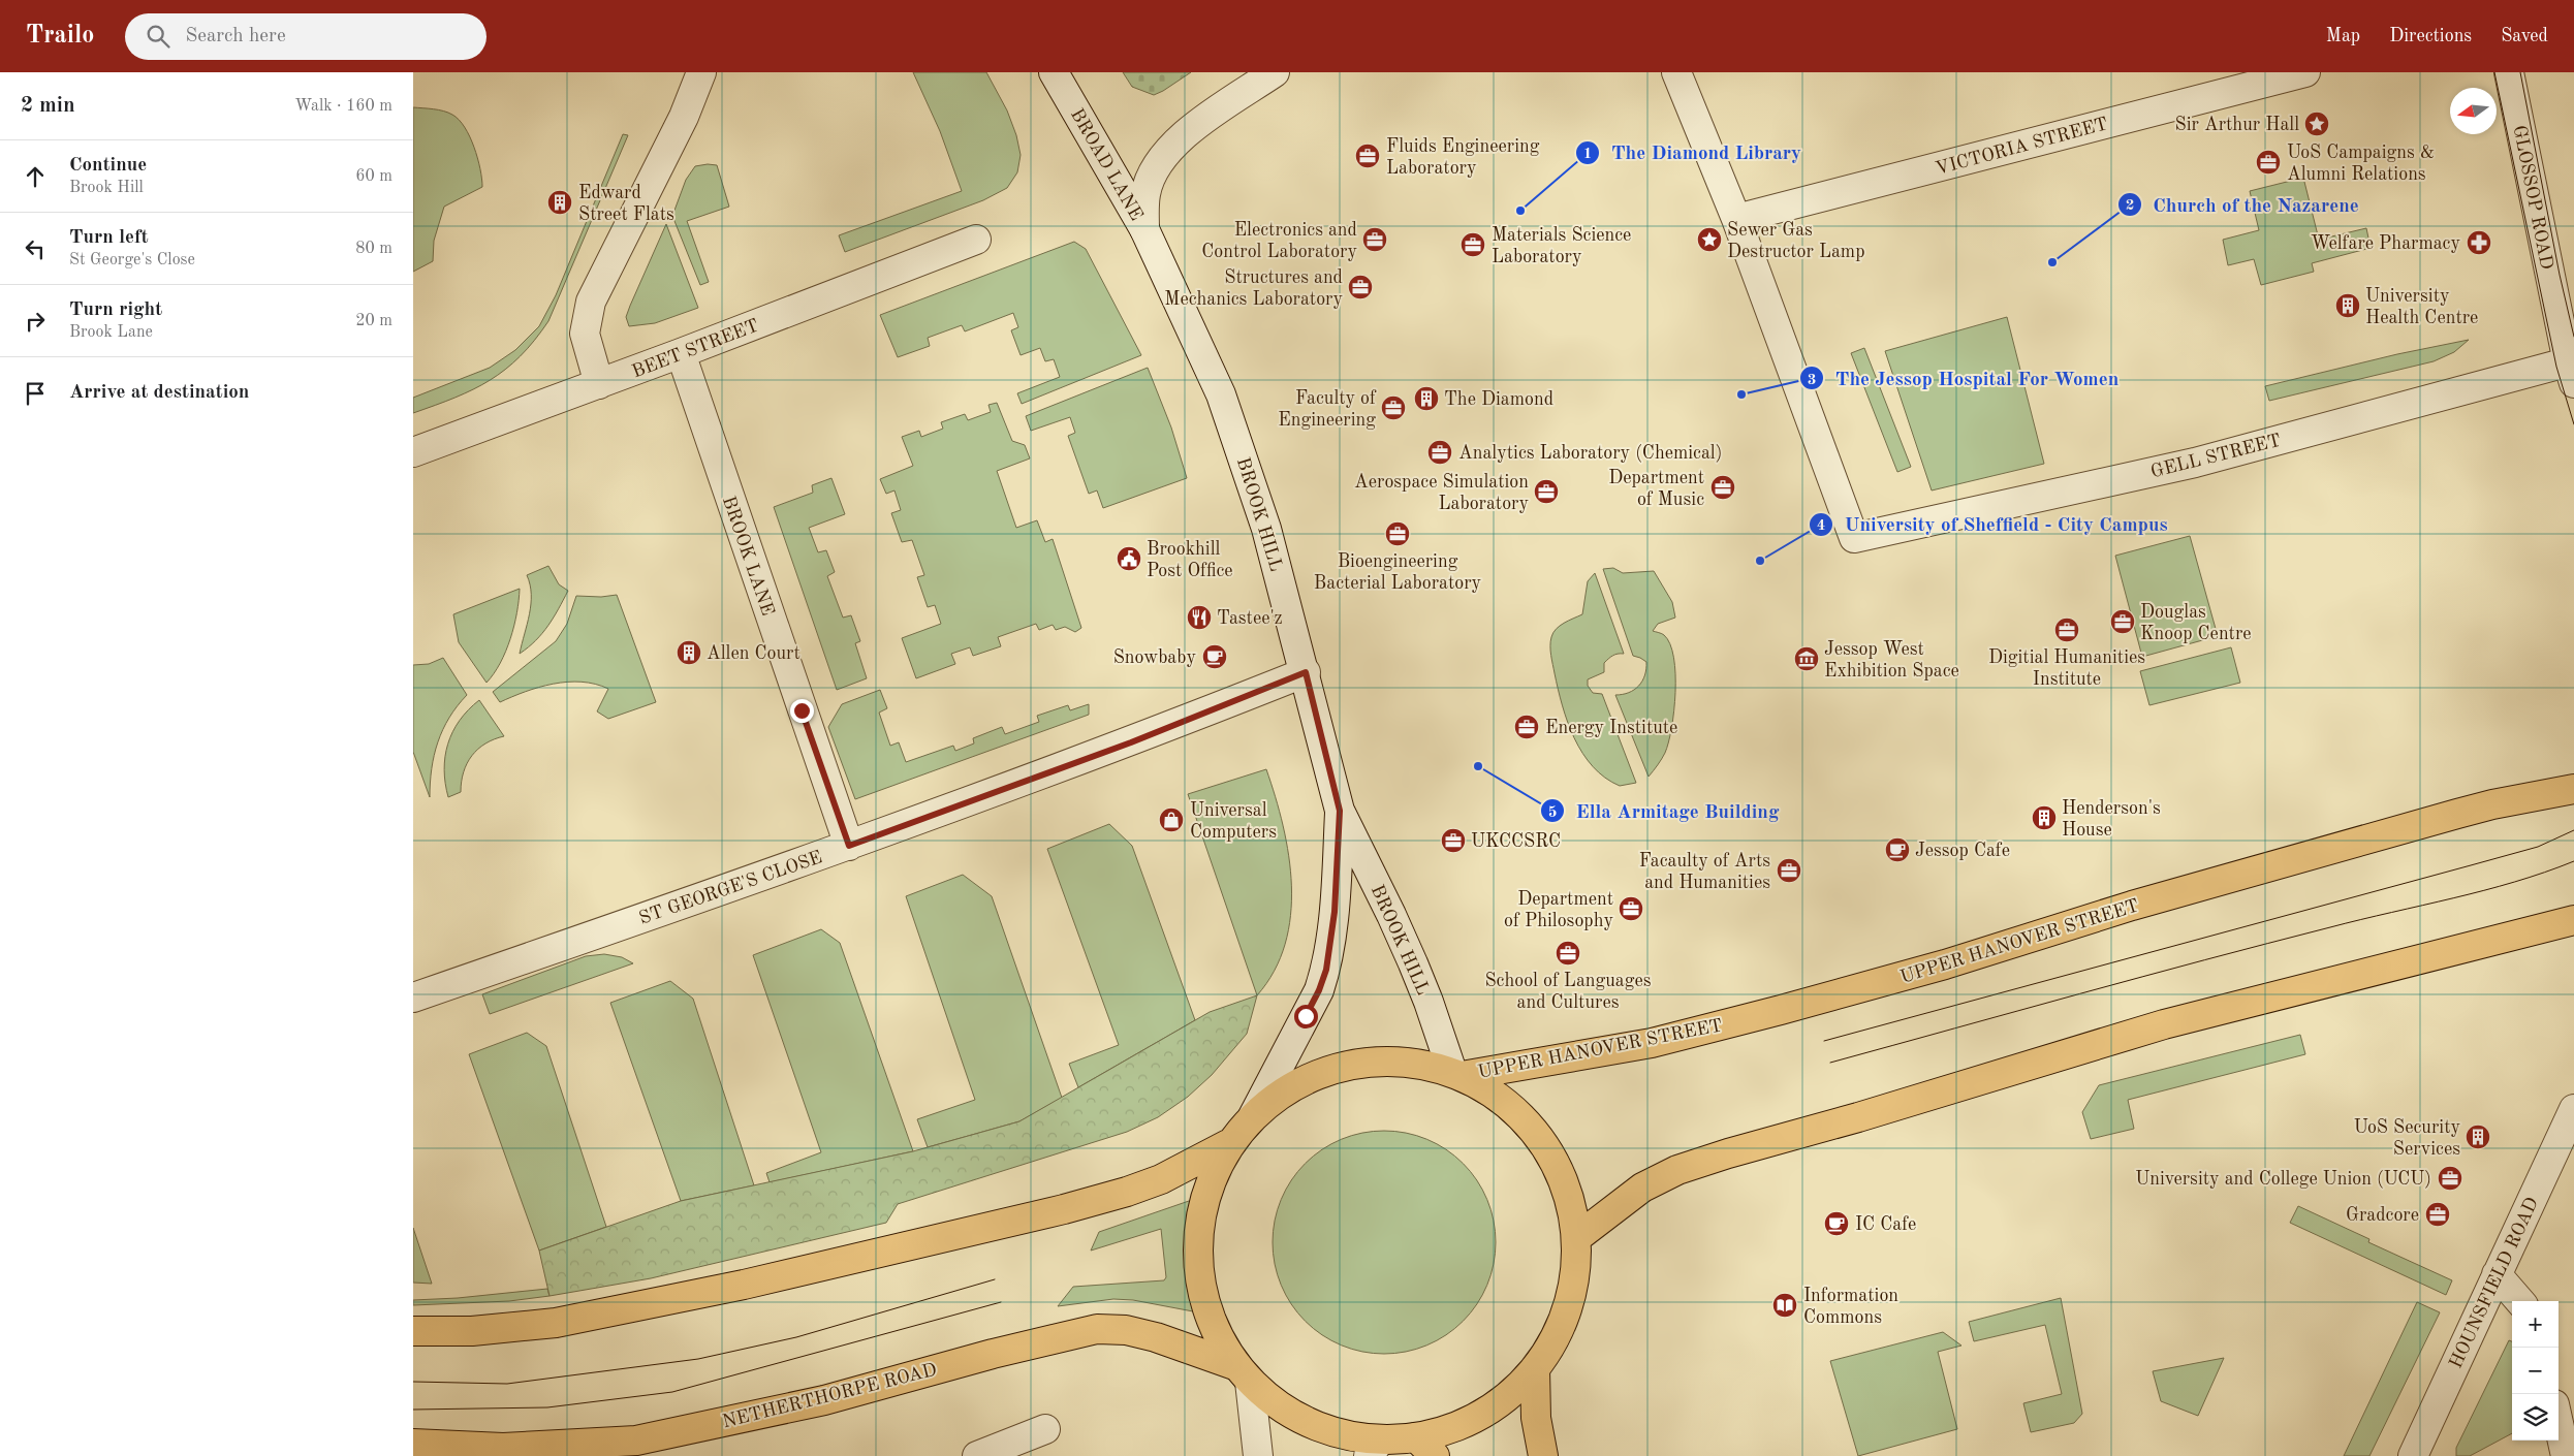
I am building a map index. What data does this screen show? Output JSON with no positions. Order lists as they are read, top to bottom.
{
  "streets": {
    "main road": ["UPPER HANOVER STREET", "NETHERTHORPE ROAD"],
    "street": [
      "VICTORIA STREET",
      "BROAD LANE",
      "GLOSSOP ROAD",
      "BEET STREET",
      "GELL STREET",
      "BROOK HILL",
      "BROOK LANE",
      "ST GEORGE'S CLOSE",
      "HOUNSFIELD ROAD"
    ]
  },
  "crossings": [
    ["VICTORIA STREET", "GELL STREET"],
    ["BROAD LANE", "BROOK HILL"],
    ["GLOSSOP ROAD", "GELL STREET"],
    ["BEET STREET", "BROOK LANE"],
    ["BROOK HILL", "ST GEORGE'S CLOSE"],
    ["BROOK HILL", "UPPER HANOVER STREET"],
    ["BROOK LANE", "ST GEORGE'S CLOSE"]
  ],
  "places": {
    "place": ["Sir Arthur Hall", "Sewer Gas Destructor Lamp"],
    "office": [
      "Fluids Engineering Laboratory",
      "UoS Campaigns & Alumni Relations",
      "Electronics and Control Laboratory",
      "Materials Science Laboratory",
      "Structures and Mechanics Laboratory",
      "Faculty of Engineering",
      "Analytics Laboratory (Chemical)",
      "Department of Music",
      "Aerospace Simulation Laboratory",
      "Bioengineering Bacterial Laboratory",
      "Douglas Knoop Centre",
      "Digitial Humanities Institute",
      "Energy Institute",
      "UKCCSRC",
      "Facaulty of Arts and Humanities",
      "Department of Philosophy",
      "School of Languages and Cultures",
      "University and College Union (UCU)",
      "Gradcore"
    ],
    "building": [
      "Edward Street Flats",
      "University Health Centre",
      "The Diamond",
      "Allen Court",
      "Henderson's House",
      "UoS Security Services"
    ],
    "other": [
      "The Diamond Library",
      "Church of the Nazarene",
      "The Jessop Hospital For Women",
      "University of Sheffield - City Campus",
      "Ella Armitage Building"
    ],
    "pharmacy": ["Welfare Pharmacy"],
    "public building": ["Brookhill Post Office"],
    "restaurant": ["Tastee'z"],
    "cafe": ["Snowbaby", "Jessop Cafe", "IC Cafe"],
    "museum": ["Jessop West Exhibition Space"],
    "shop": ["Universal Computers"],
    "library": ["Information Commons"]
  },
  "north": "left",
  "page": {
    "header": "Trailo",
    "search": "Search here",
    "nav": ["Map", "Directions", "Saved"],
    "heading": ["2 min", "Walk · 160 m"],
    "list": [
      ["Continue", "Brook Hill", "60 m"],
      ["Turn left", "St George's Close", "80 m"],
      ["Turn right", "Brook Lane", "20 m"],
      "Arrive at destination"
    ],
    "map_buttons": ["+", "−"]
  }
}
